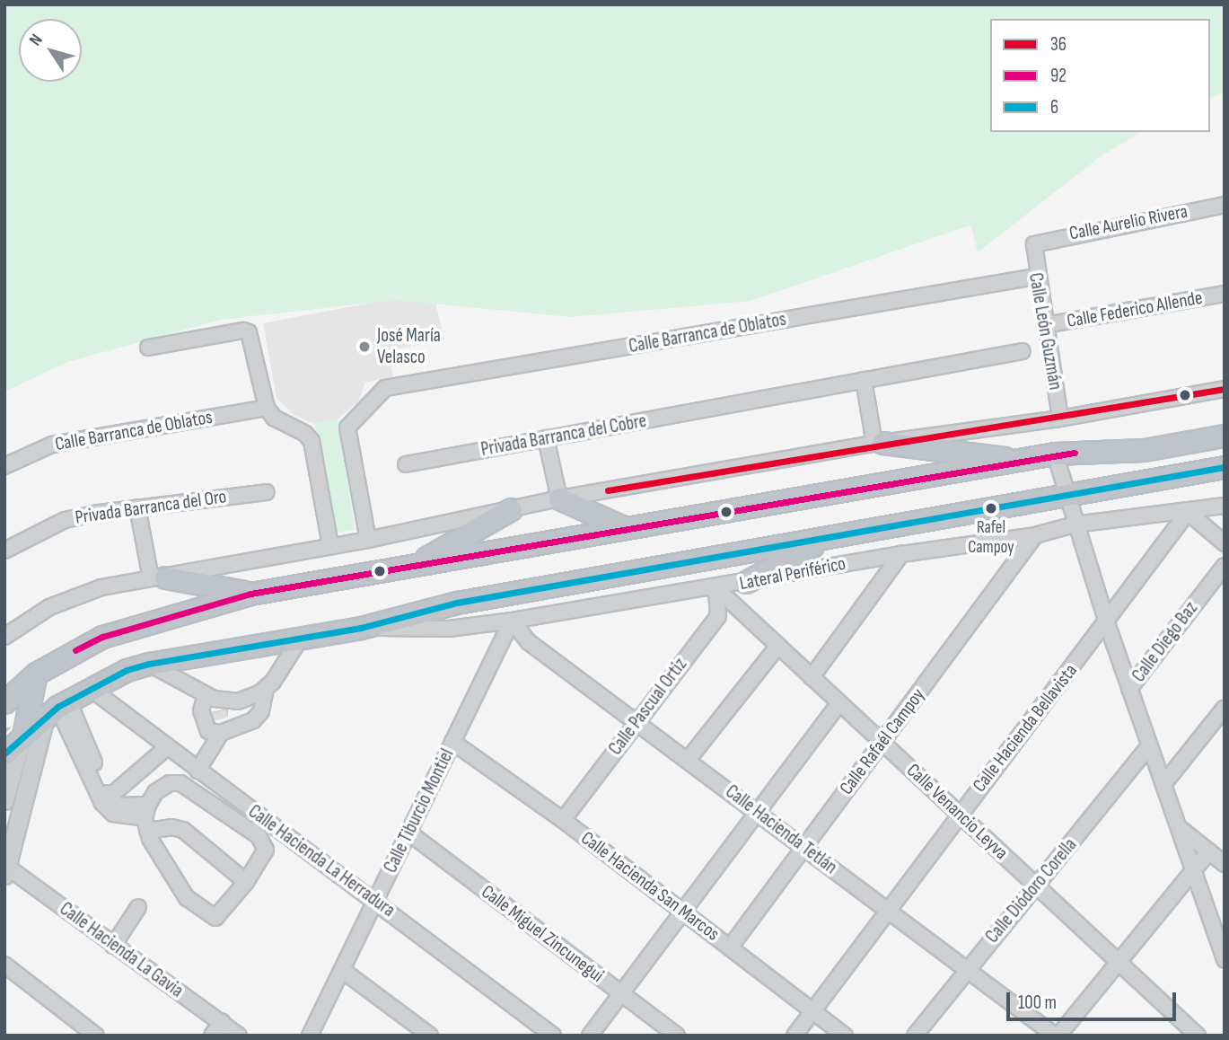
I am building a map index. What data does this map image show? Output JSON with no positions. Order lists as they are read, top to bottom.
{
  "streets": {
    "street": [
      "Calle Aurelio Rivera",
      "Calle Federico Allende",
      "Calle León Guzmán",
      "Calle Barranca de Oblatos",
      "Privada Barranca del Cobre",
      "Privada Barranca del Oro",
      "Lateral Periférico",
      "Calle Diego Baz",
      "Calle Pascual Ortiz",
      "Calle Hacienda Bellavista",
      "Calle Rafaél Campoy",
      "Calle Tiburcio Montiel",
      "Calle Venancio Leyva",
      "Calle Hacienda Tetlán",
      "Calle Hacienda La Herradura",
      "Calle Hacienda San Marcos",
      "Calle Diódoro Corella",
      "Calle Miguel Zincunegui",
      "Calle Hacienda La Gavia"
    ]
  },
  "crossings": [
    ["Calle Aurelio Rivera", "Calle León Guzmán"],
    ["Calle Federico Allende", "Calle León Guzmán"],
    ["Calle León Guzmán", "Calle Barranca de Oblatos"],
    ["Lateral Periférico", "Calle Pascual Ortiz"],
    ["Lateral Periférico", "Calle Hacienda Bellavista"],
    ["Lateral Periférico", "Calle Rafaél Campoy"],
    ["Lateral Periférico", "Calle Tiburcio Montiel"],
    ["Lateral Periférico", "Calle Venancio Leyva"],
    ["Lateral Periférico", "Calle Hacienda Tetlán"],
    ["Calle Pascual Ortiz", "Calle Venancio Leyva"],
    ["Calle Pascual Ortiz", "Calle Hacienda Tetlán"],
    ["Calle Pascual Ortiz", "Calle Hacienda San Marcos"],
    ["Calle Hacienda Bellavista", "Calle Venancio Leyva"],
    ["Calle Hacienda Bellavista", "Calle Hacienda Tetlán"],
    ["Calle Hacienda Bellavista", "Calle Hacienda San Marcos"],
    ["Calle Rafaél Campoy", "Calle Venancio Leyva"],
    ["Calle Rafaél Campoy", "Calle Hacienda Tetlán"],
    ["Calle Rafaél Campoy", "Calle Hacienda San Marcos"],
    ["Calle Tiburcio Montiel", "Calle Hacienda Tetlán"],
    ["Calle Tiburcio Montiel", "Calle Hacienda La Herradura"],
    ["Calle Tiburcio Montiel", "Calle Hacienda San Marcos"],
    ["Calle Tiburcio Montiel", "Calle Miguel Zincunegui"],
    ["Calle Venancio Leyva", "Calle Diódoro Corella"],
    ["Calle Hacienda Tetlán", "Calle Diódoro Corella"]
  ],
  "places": ["José María Velasco", "Rafel Campoy"],
  "lines": ["transit line 36", "transit line 92", "transit line 6"],
  "legend": ["36", "92", "6"],
  "scale_bar": "100 m",
  "north": "top left"
}
